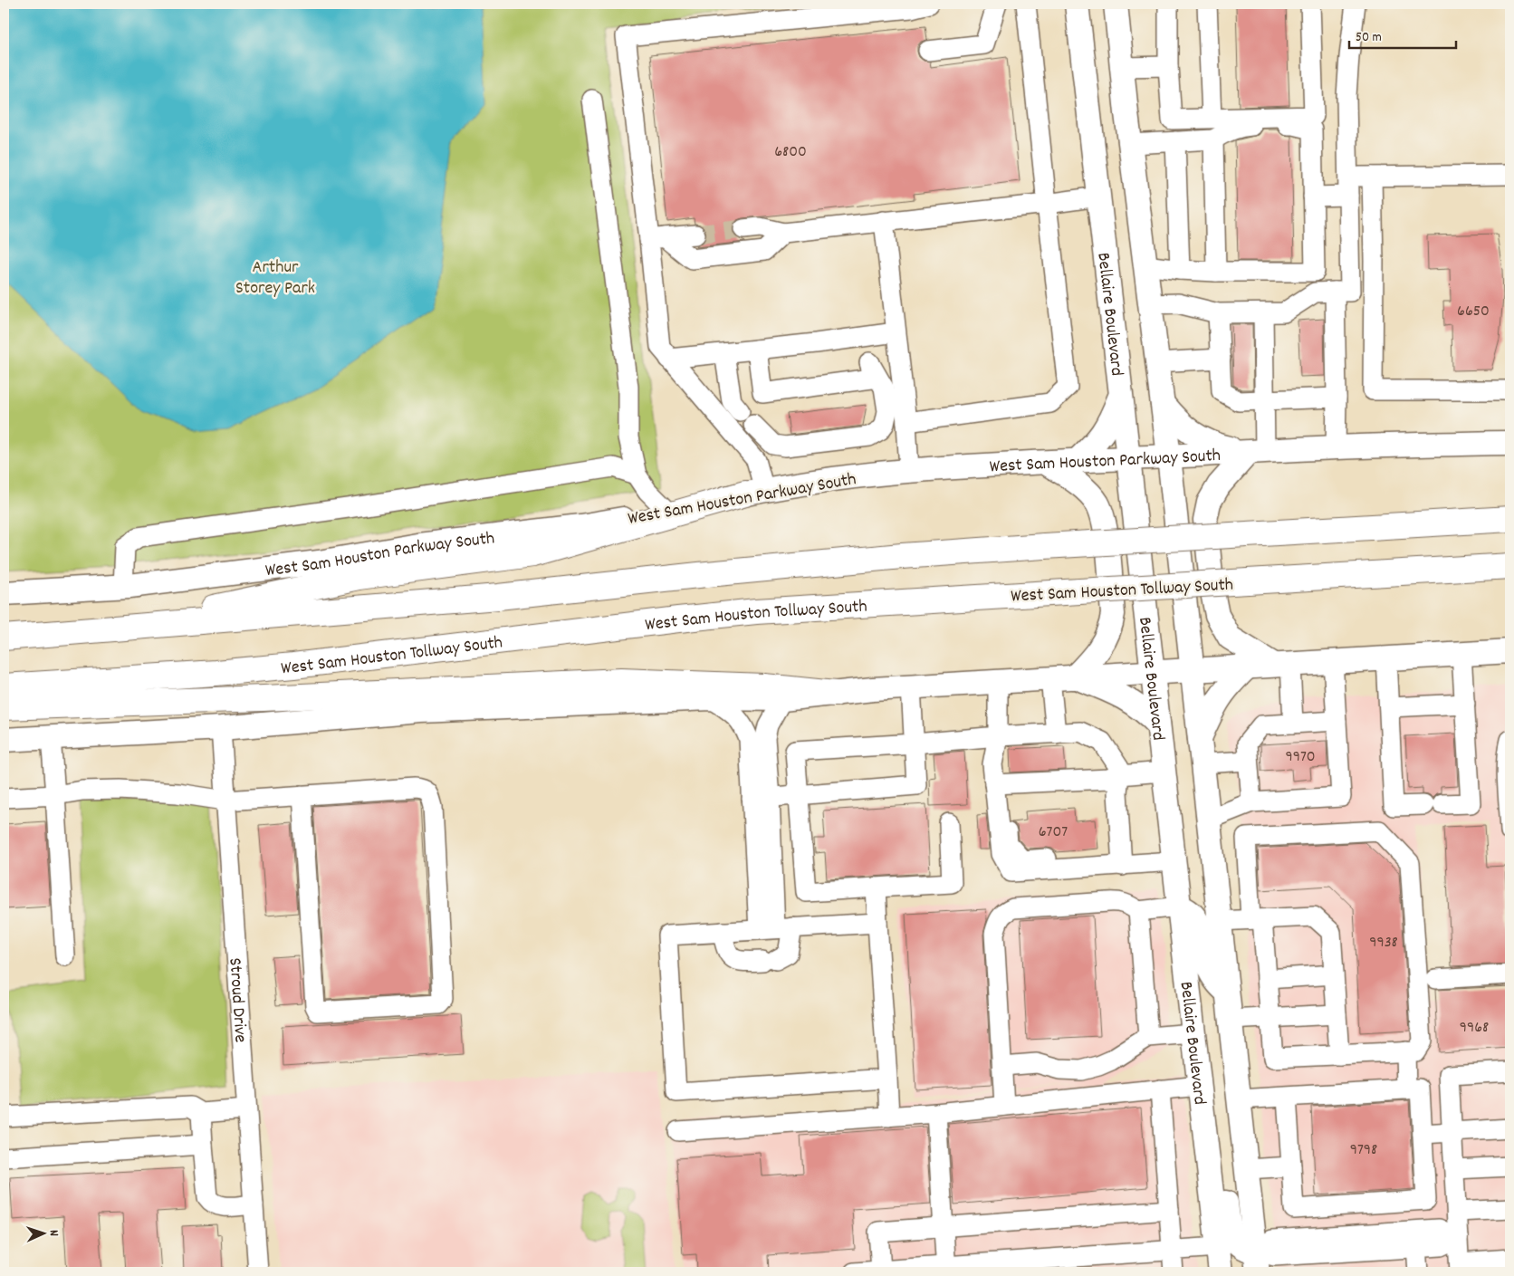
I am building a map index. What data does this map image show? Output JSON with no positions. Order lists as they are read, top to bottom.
{
  "streets": {
    "highway": ["West Sam Houston Tollway South"],
    "main road": ["Bellaire Boulevard", "West Sam Houston Parkway South"],
    "street": ["Stroud Drive"]
  },
  "crossings": [
    ["Bellaire Boulevard", "West Sam Houston Parkway South"]
  ],
  "parks": ["Arthur Storey Park"],
  "house_numbers": [
    "6800",
    "6650",
    "9970",
    "6707",
    "9938",
    "9968",
    "9798"
  ],
  "scale_bar": "50 m",
  "north": "right"
}
